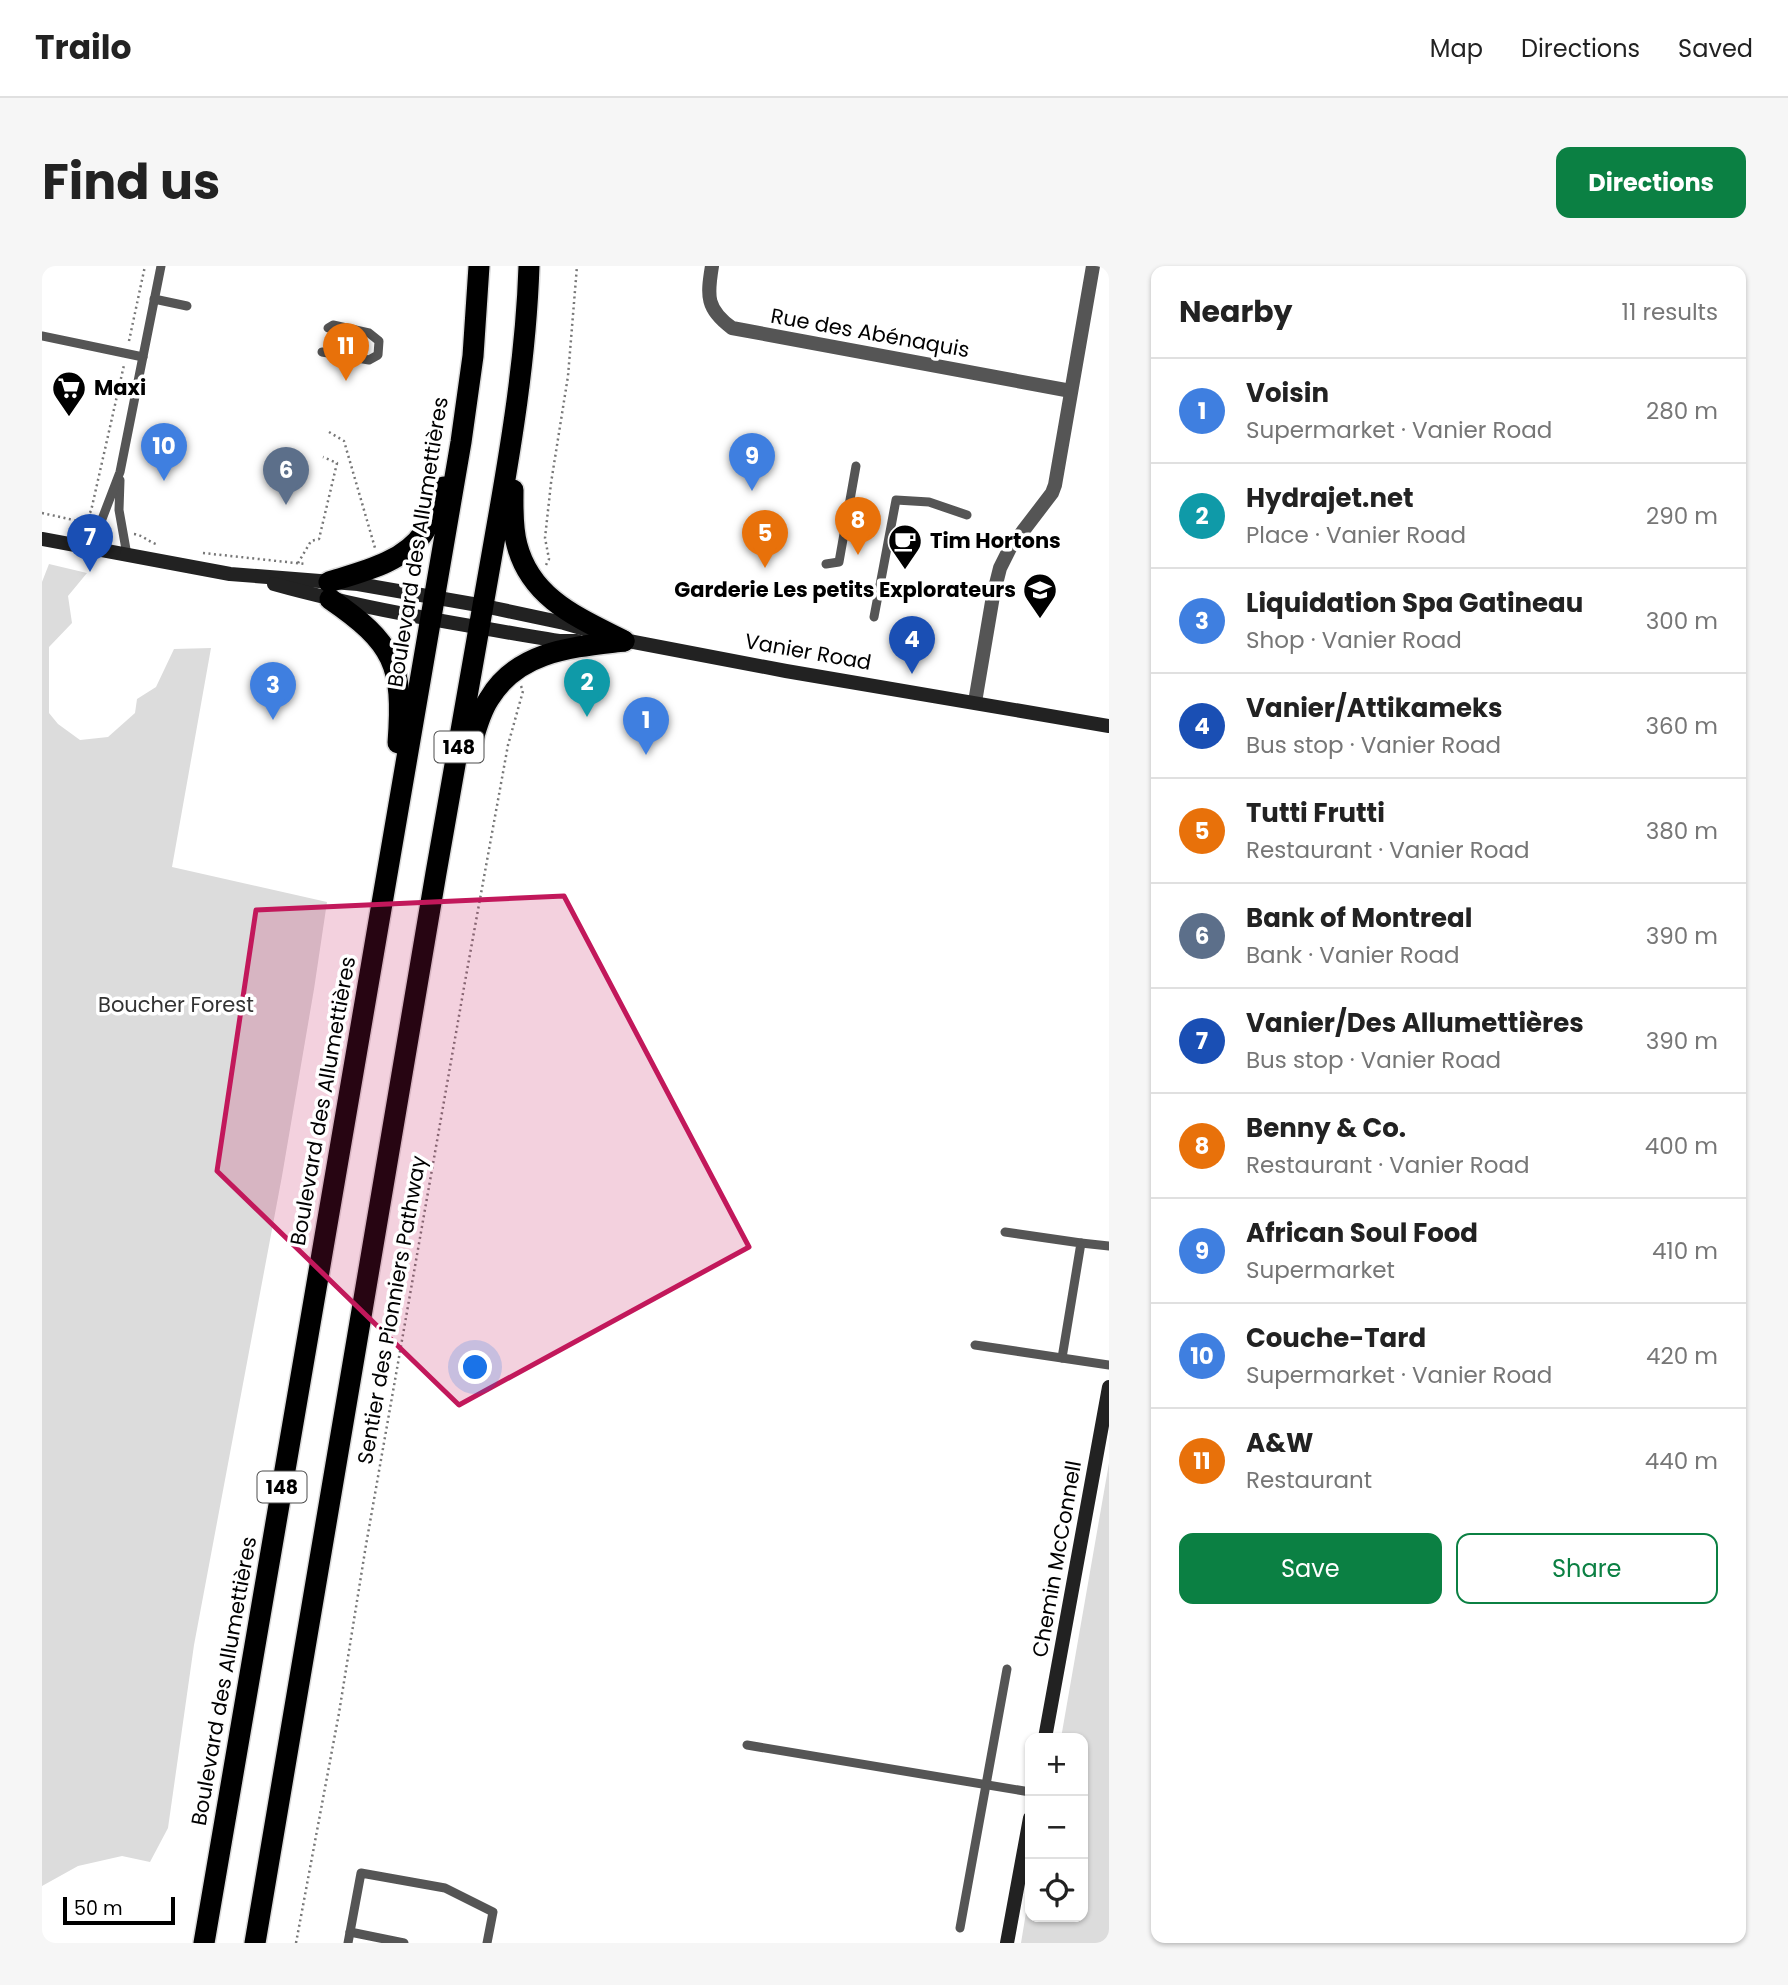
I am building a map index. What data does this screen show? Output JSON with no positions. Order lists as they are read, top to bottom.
{
  "streets": {
    "highway": ["Boulevard des Allumettières", "148"],
    "main road": ["Vanier Road", "Chemin McConnell"],
    "street": ["Rue des Abénaquis"],
    "path": ["Sentier des Pionniers Pathway"]
  },
  "crossings": [
    ["Boulevard des Allumettières", "Vanier Road"],
    ["Vanier Road", "148"]
  ],
  "parks": ["Boucher Forest"],
  "places": {
    "supermarket": ["Maxi"],
    "cafe": ["Tim Hortons"],
    "school or university": ["Garderie Les petits Explorateurs"]
  },
  "scale_bar": "50 m",
  "page": {
    "header": "Trailo",
    "nav": ["Map", "Directions", "Saved"],
    "title": "Find us",
    "buttons": [
      "Directions",
      ["Save", "Share"]
    ],
    "heading": ["Nearby", "11 results"],
    "pins": [
      "11",
      "10",
      "9",
      "6",
      "8",
      "5",
      "7",
      "4",
      "2",
      "3",
      "1"
    ],
    "list": [
      {
        "mark": "1",
        "name": "Voisin",
        "note": "Supermarket · Vanier Road",
        "value": "280 m"
      },
      {
        "mark": "2",
        "name": "Hydrajet.net",
        "note": "Place · Vanier Road",
        "value": "290 m"
      },
      {
        "mark": "3",
        "name": "Liquidation Spa Gatineau",
        "note": "Shop · Vanier Road",
        "value": "300 m"
      },
      {
        "mark": "4",
        "name": "Vanier/Attikameks",
        "note": "Bus stop · Vanier Road",
        "value": "360 m"
      },
      {
        "mark": "5",
        "name": "Tutti Frutti",
        "note": "Restaurant · Vanier Road",
        "value": "380 m"
      },
      {
        "mark": "6",
        "name": "Bank of Montreal",
        "note": "Bank · Vanier Road",
        "value": "390 m"
      },
      {
        "mark": "7",
        "name": "Vanier/Des Allumettières",
        "note": "Bus stop · Vanier Road",
        "value": "390 m"
      },
      {
        "mark": "8",
        "name": "Benny & Co.",
        "note": "Restaurant · Vanier Road",
        "value": "400 m"
      },
      {
        "mark": "9",
        "name": "African Soul Food",
        "note": "Supermarket",
        "value": "410 m"
      },
      {
        "mark": "10",
        "name": "Couche-Tard",
        "note": "Supermarket · Vanier Road",
        "value": "420 m"
      },
      {
        "mark": "11",
        "name": "A&W",
        "note": "Restaurant",
        "value": "440 m"
      }
    ],
    "map_buttons": ["+", "−"],
    "scale": "50 m"
  }
}
